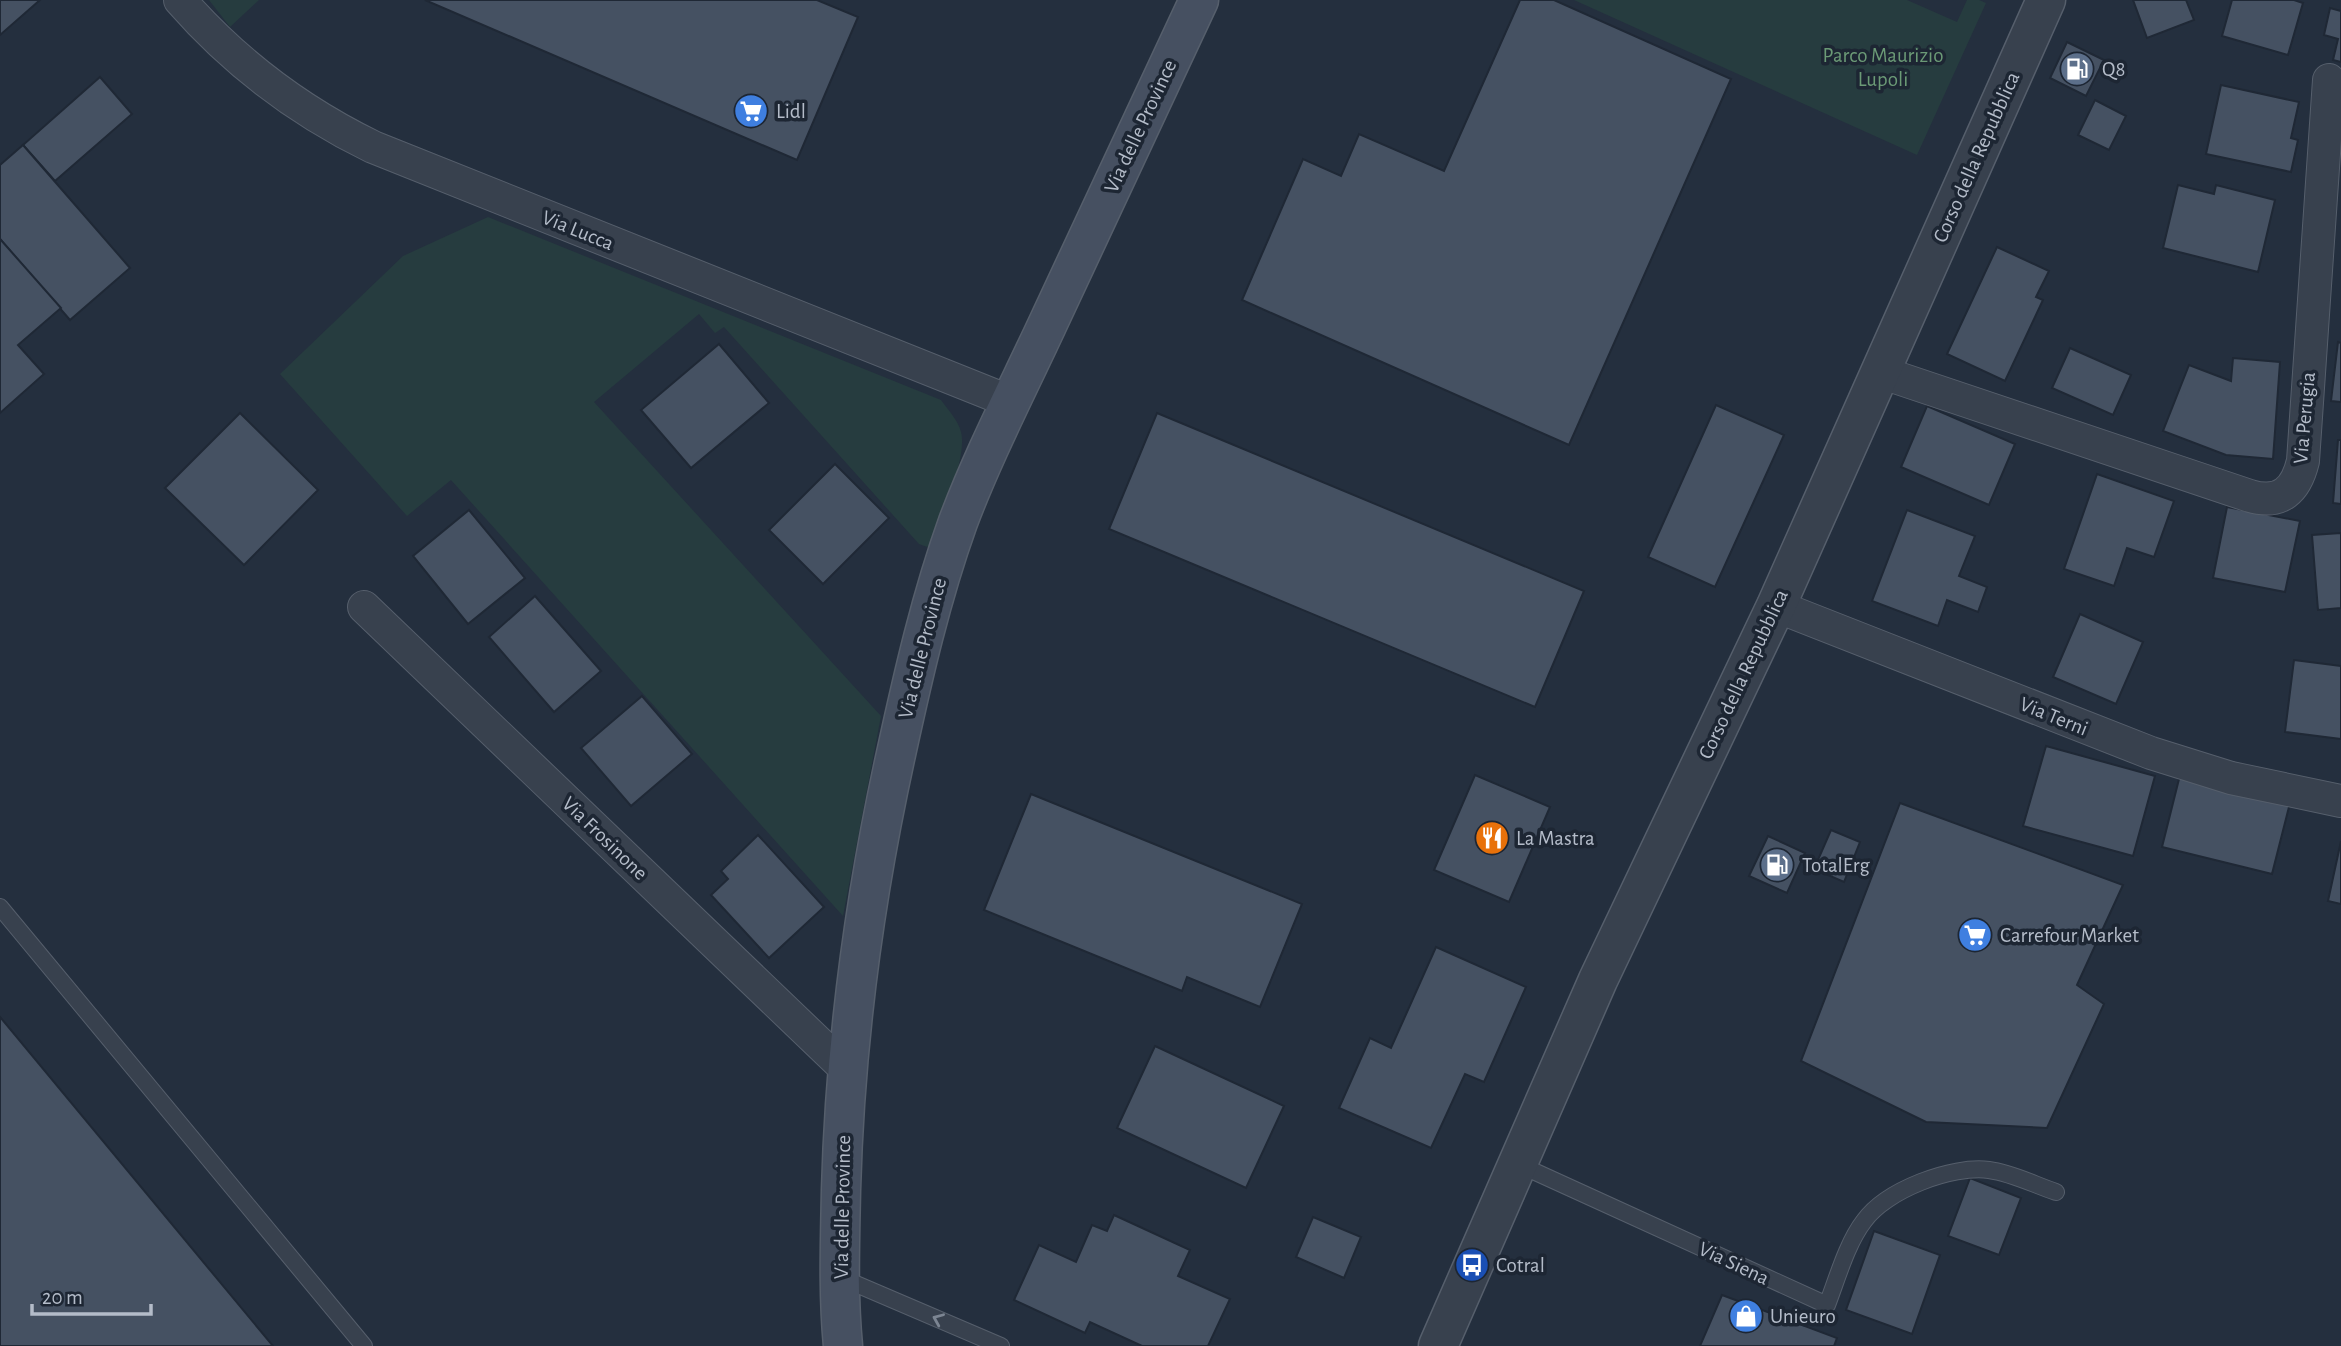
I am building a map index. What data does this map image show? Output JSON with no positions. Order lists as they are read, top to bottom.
{
  "streets": {
    "main road": ["Via delle Province"],
    "street": [
      "Corso della Repubblica",
      "Via Lucca",
      "Via Perugia",
      "Via Terni",
      "Via Frosinone"
    ],
    "lane": ["Via Siena"]
  },
  "crossings": [
    ["Via delle Province", "Via Lucca"],
    ["Via delle Province", "Via Frosinone"],
    ["Corso della Repubblica", "Via Perugia"],
    ["Corso della Repubblica", "Via Terni"],
    ["Corso della Repubblica", "Via Siena"]
  ],
  "parks": ["Parco Maurizio Lupoli"],
  "places": {
    "fuel station": ["Q8", "TotalErg"],
    "supermarket": ["Lidl", "Carrefour Market"],
    "restaurant": ["La Mastra"],
    "bus stop": ["Cotral"],
    "shop": ["Unieuro"]
  },
  "scale_bar": "20 m"
}
